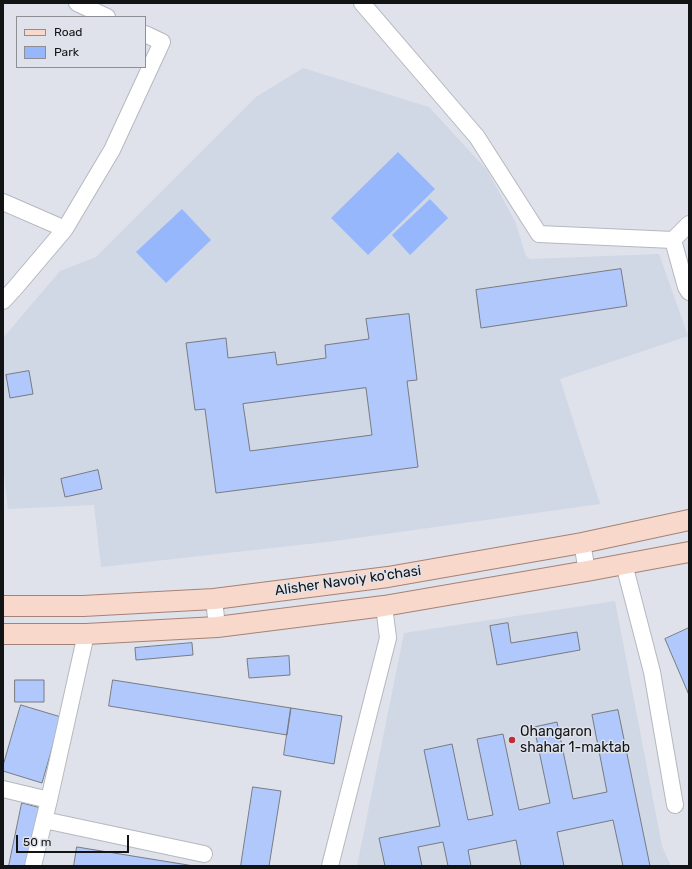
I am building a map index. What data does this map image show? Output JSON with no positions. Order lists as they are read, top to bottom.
{
  "streets": {
    "main road": ["Alisher Navoiy ko'chasi"]
  },
  "places": ["Ohangaron shahar 1-maktab"],
  "legend": ["Road", "Park"],
  "scale_bar": "50 m"
}
